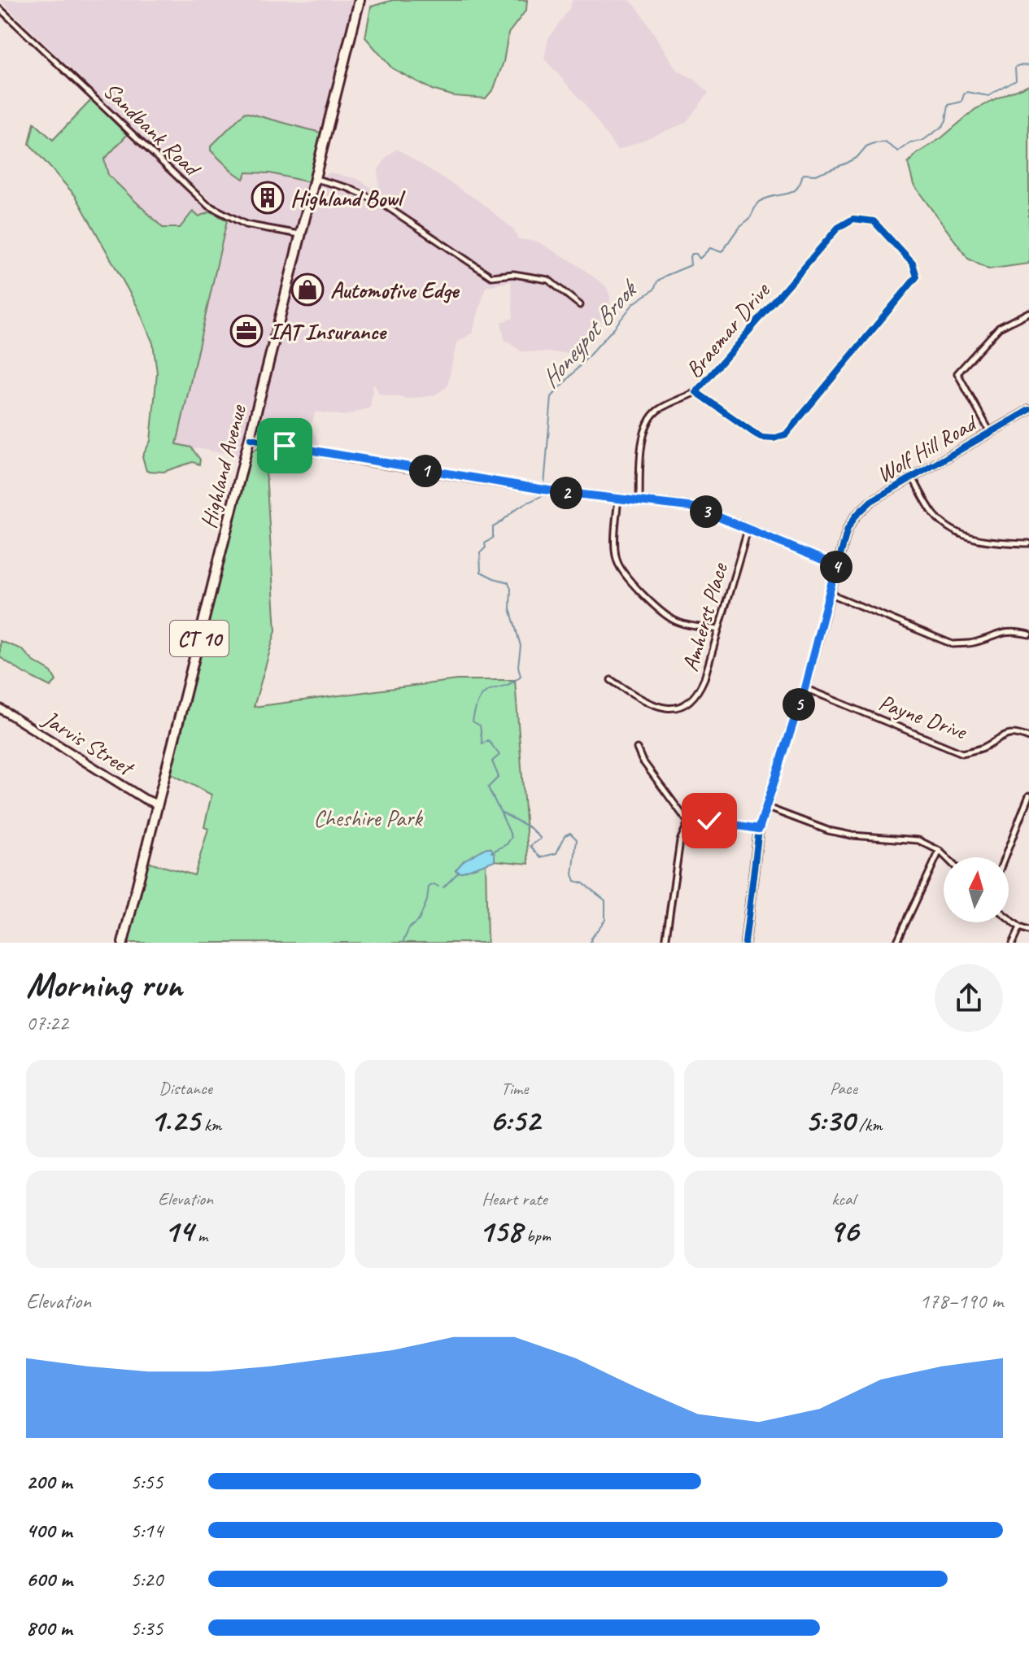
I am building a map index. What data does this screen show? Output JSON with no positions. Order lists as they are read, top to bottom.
{
  "streets": {
    "highway": ["Highland Avenue", "CT 10"],
    "street": [
      "Sandbank Road",
      "Braemar Drive",
      "Wolf Hill Road",
      "Amherst Place",
      "Payne Drive",
      "Jarvis Street"
    ]
  },
  "crossings": [
    ["Sandbank Road", "Highland Avenue"],
    ["Wolf Hill Road", "Payne Drive"],
    ["Highland Avenue", "Jarvis Street"]
  ],
  "water": ["Honeypot Brook"],
  "parks": ["Cheshire Park"],
  "places": {
    "building": ["Highland Bowl"],
    "shop": ["Automotive Edge"],
    "office": ["IAT Insurance"]
  },
  "north": "top",
  "page": {
    "pins": [
      "1",
      "2",
      "3",
      "4",
      "5"
    ],
    "heading": ["Morning run", "07:22"],
    "stats": [
      ["Distance", "1.25 km"],
      ["Time", "6:52"],
      ["Pace", "5:30 /km"],
      ["Elevation", "14 m"],
      ["Heart rate", "158 bpm"],
      ["kcal", "96"]
    ],
    "chart": ["Elevation", "178–190 m"],
    "list": [
      {
        "name": "200 m",
        "note": "5:55"
      },
      {
        "name": "400 m",
        "note": "5:14"
      },
      {
        "name": "600 m",
        "note": "5:20"
      },
      {
        "name": "800 m",
        "note": "5:35"
      }
    ]
  }
}
